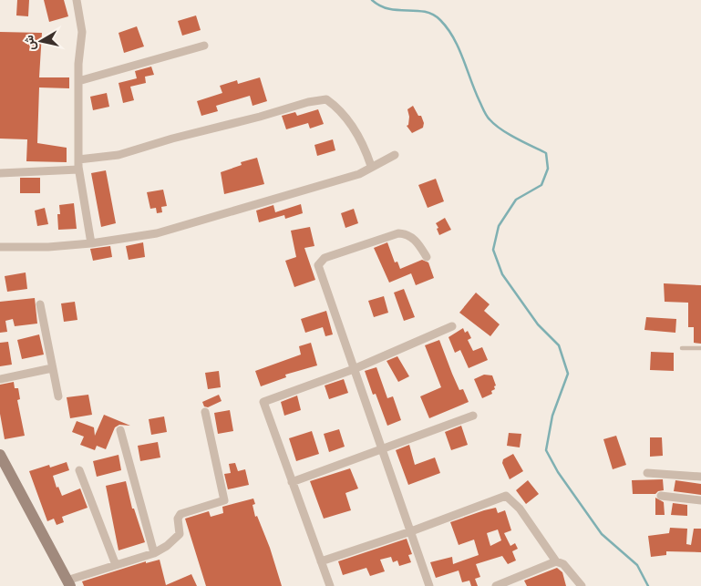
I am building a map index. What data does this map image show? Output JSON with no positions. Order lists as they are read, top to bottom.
{
  "north": "left"
}
